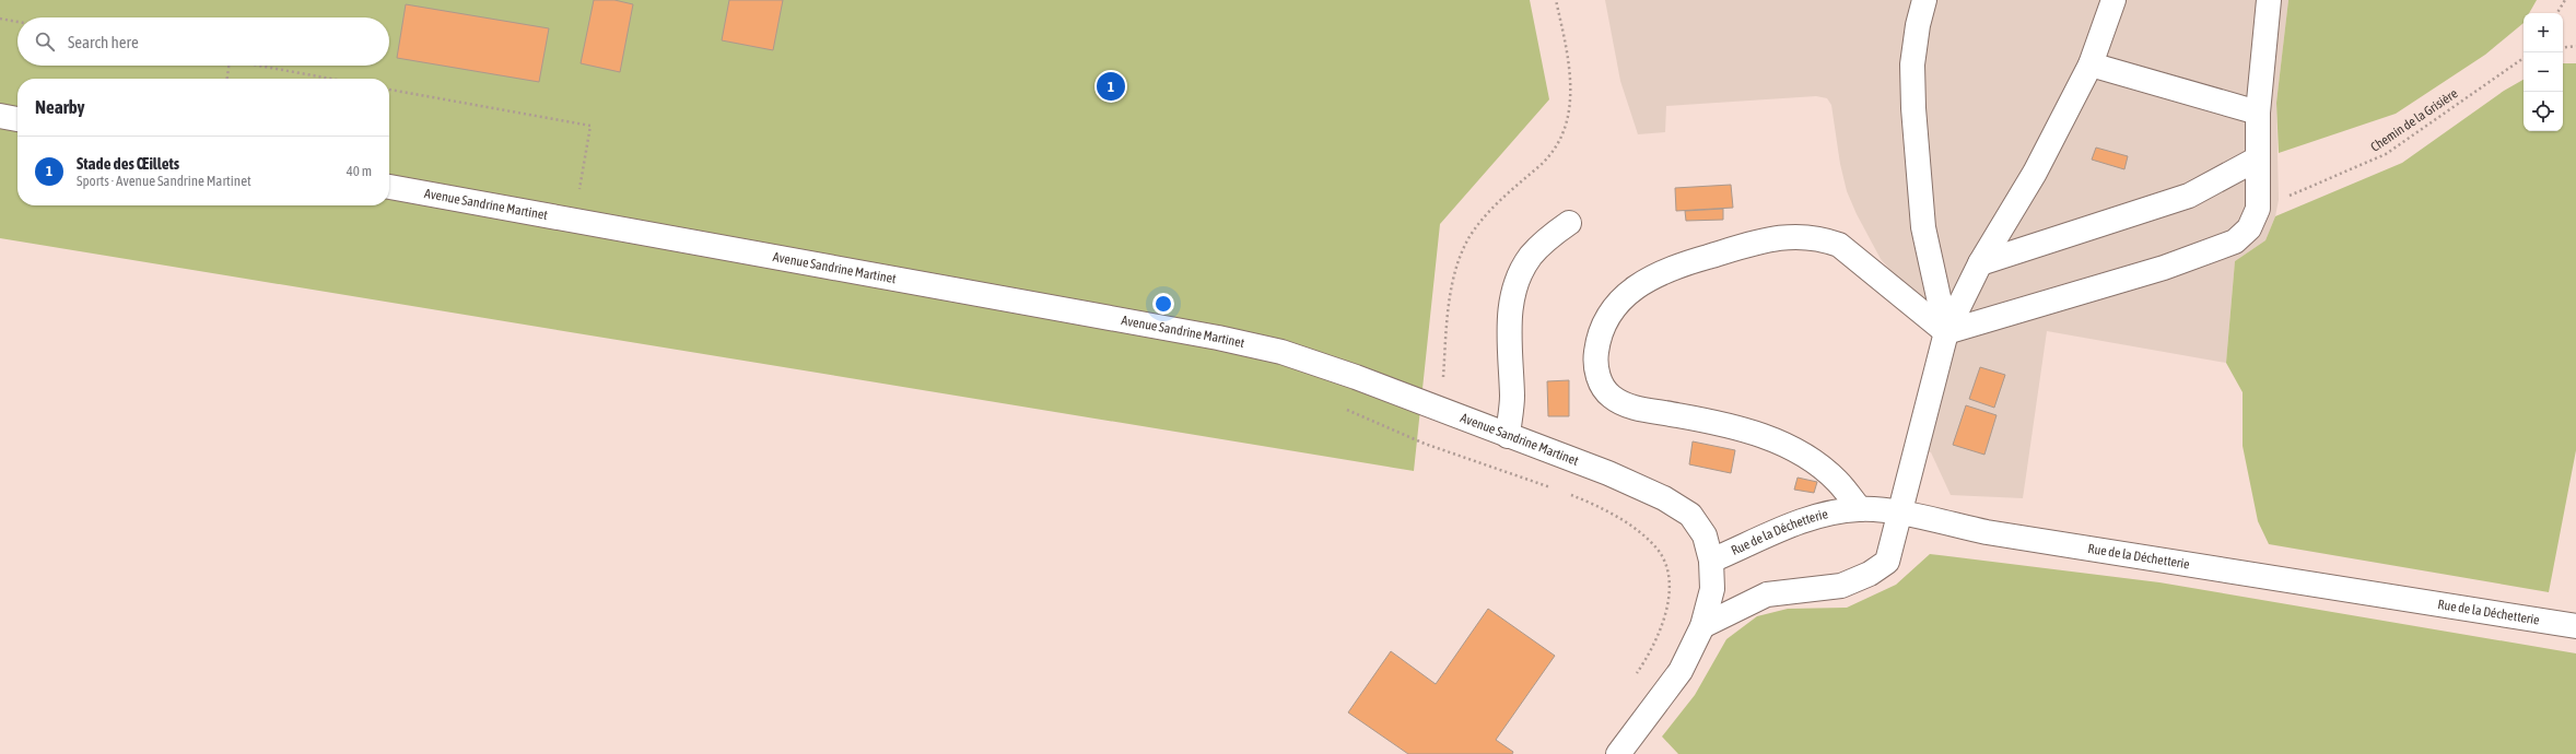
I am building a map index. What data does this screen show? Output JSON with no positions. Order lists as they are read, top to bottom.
{
  "streets": {
    "street": ["Avenue Sandrine Martinet", "Rue de la Déchetterie"],
    "path": ["Chemin de la Grisière"]
  },
  "crossings": [
    ["Avenue Sandrine Martinet", "Rue de la Déchetterie"]
  ],
  "page": {
    "map_buttons": ["+", "−"],
    "search": "Search here",
    "pins": "1",
    "heading": "Nearby",
    "list": [
      {
        "mark": "1",
        "name": "Stade des Œillets",
        "note": "Sports · Avenue Sandrine Martinet",
        "value": "40 m"
      }
    ]
  }
}
